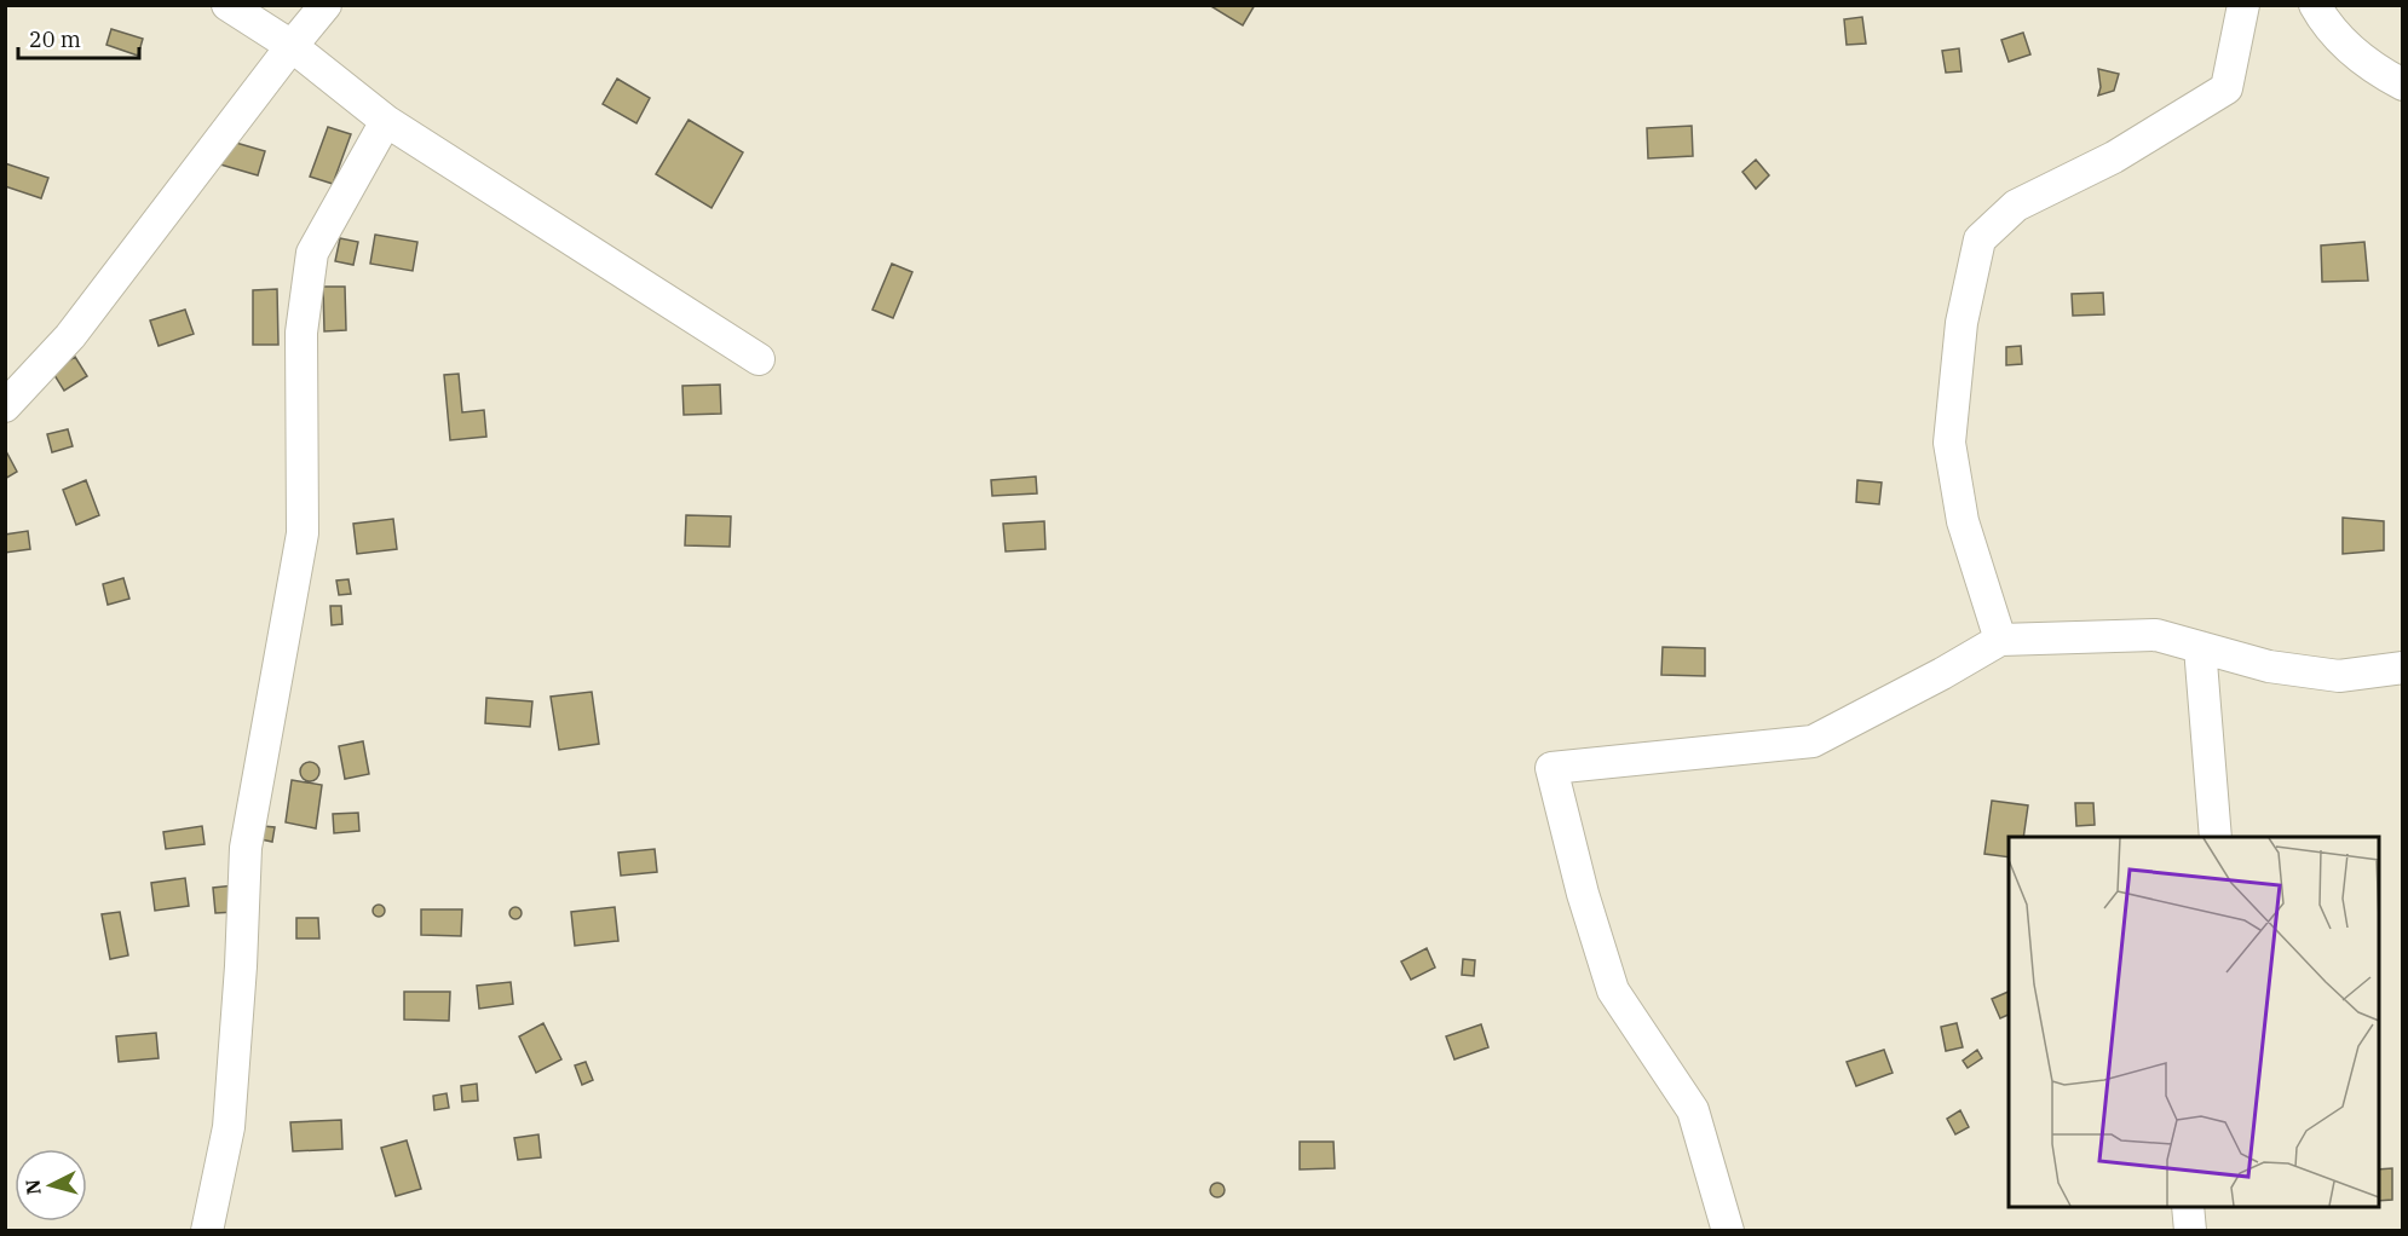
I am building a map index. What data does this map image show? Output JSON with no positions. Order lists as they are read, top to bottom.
{
  "scale_bar": "20 m",
  "north": "left"
}
